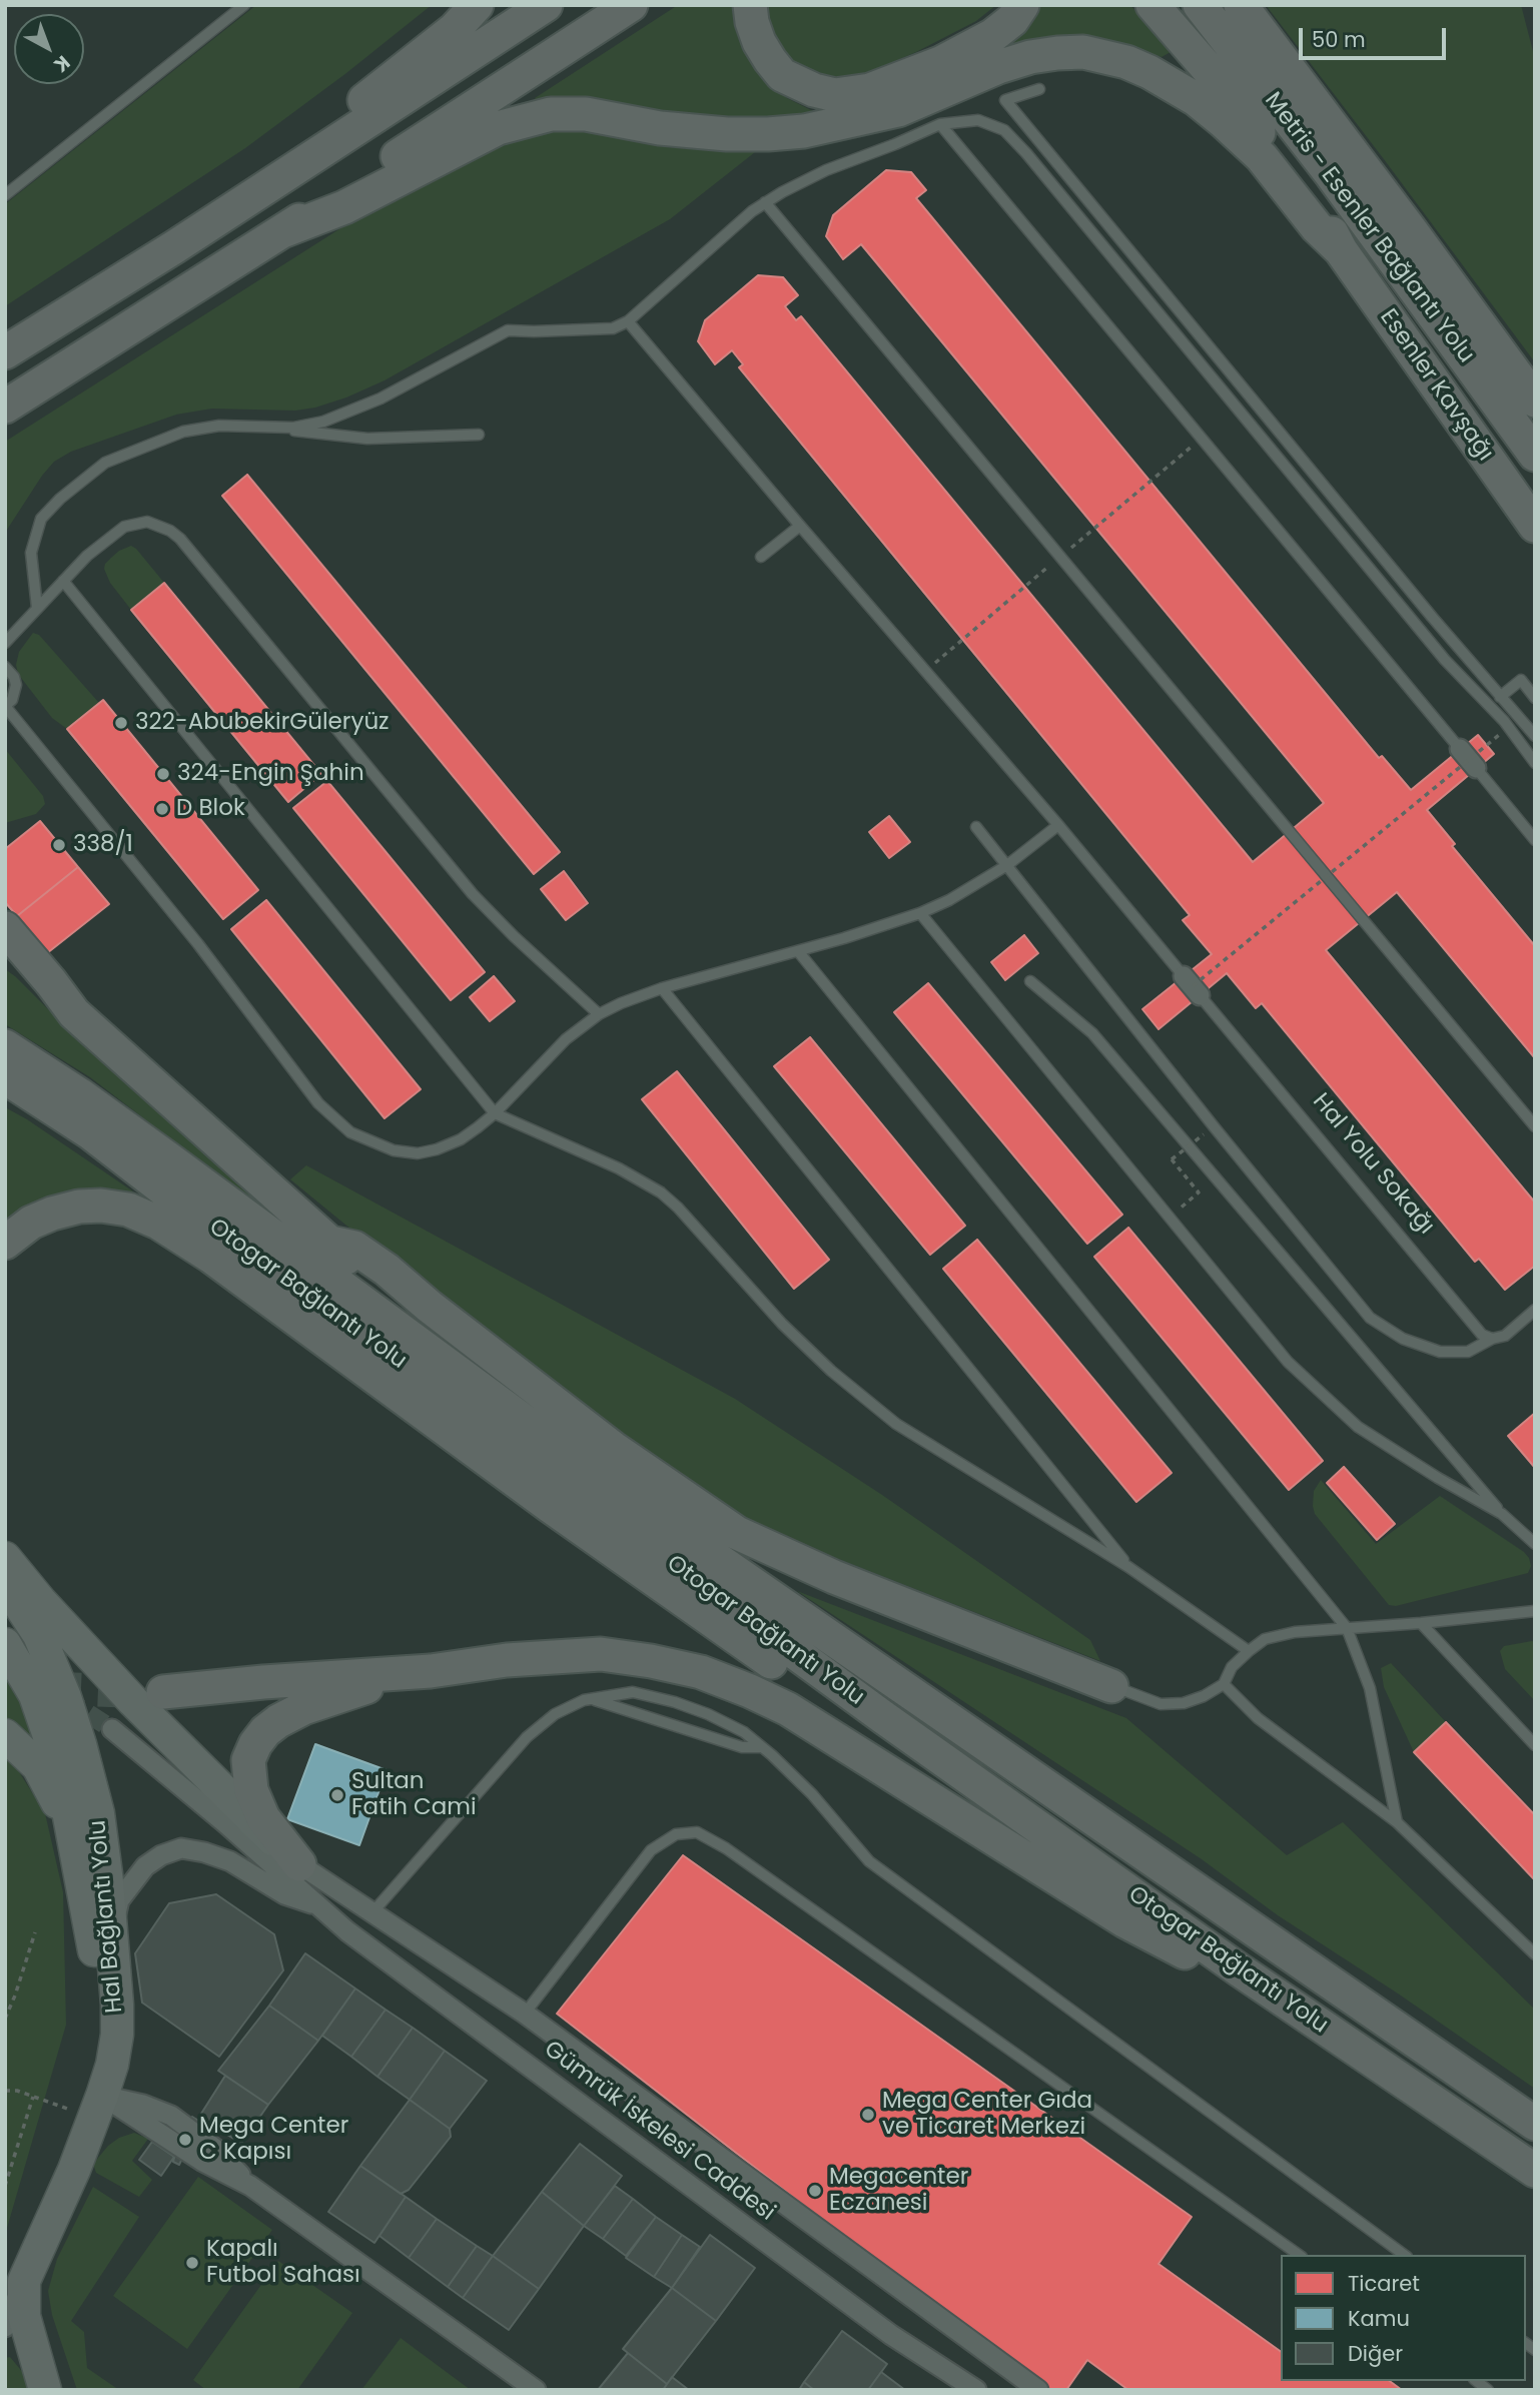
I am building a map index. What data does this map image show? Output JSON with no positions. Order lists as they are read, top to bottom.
{
  "streets": {
    "highway": ["Metris - Esenler Bağlantı Yolu", "Esenler Kavşağı", "Otogar Bağlantı Yolu"],
    "main road": ["Hal Bağlantı Yolu"],
    "street": ["Gümrük İskelesi Caddesi"],
    "lane": ["Hal Yolu Sokağı"]
  },
  "places": [
    "322-AbubekirGüleryüz",
    "324-Engin Şahin",
    "D Blok",
    "338/1",
    "Sultan Fatih Cami",
    "Mega Center Gıda ve Ticaret Merkezi",
    "Mega Center C Kapısı",
    "Megacenter Eczanesi",
    "Kapalı Futbol Sahası"
  ],
  "legend": ["Ticaret", "Kamu", "Diğer"],
  "scale_bar": "50 m",
  "north": "bottom right"
}
